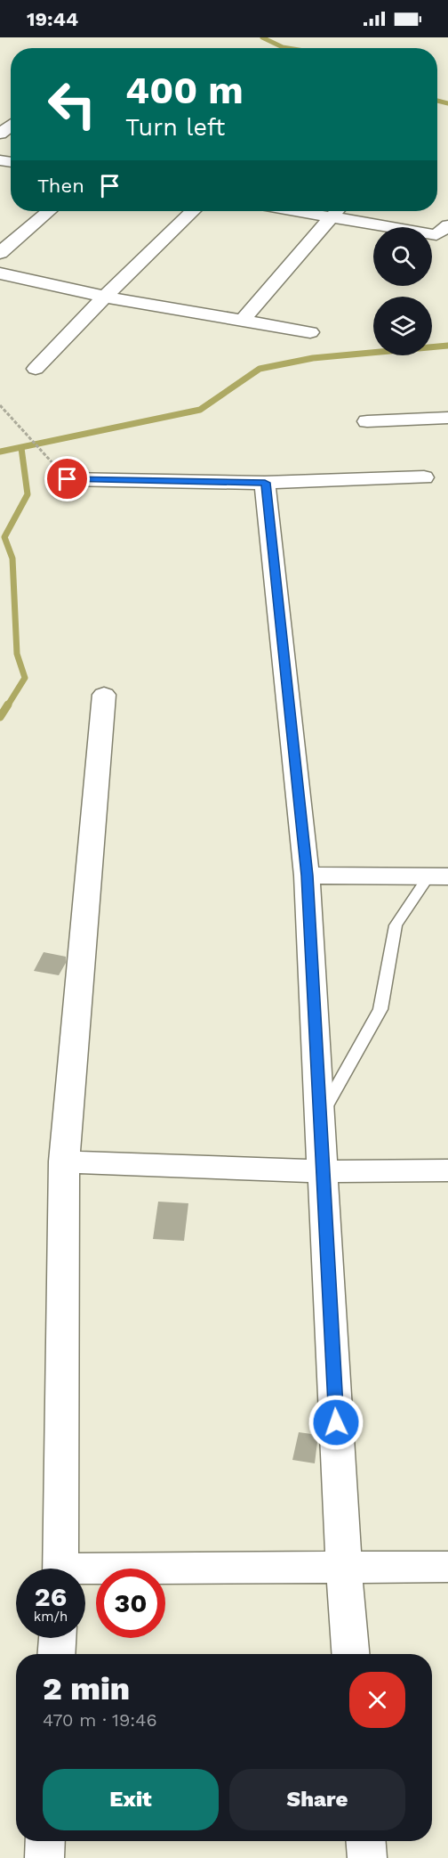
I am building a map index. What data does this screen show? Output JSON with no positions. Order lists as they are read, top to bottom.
{
  "page": {
    "status": "19:44",
    "turn": ["400 m", "Turn left"],
    "then": "Then",
    "speed": "26 km/h",
    "limit": "30",
    "heading": ["2 min", "470 m · 19:46"],
    "buttons": ["Exit", "Share"]
  }
}
